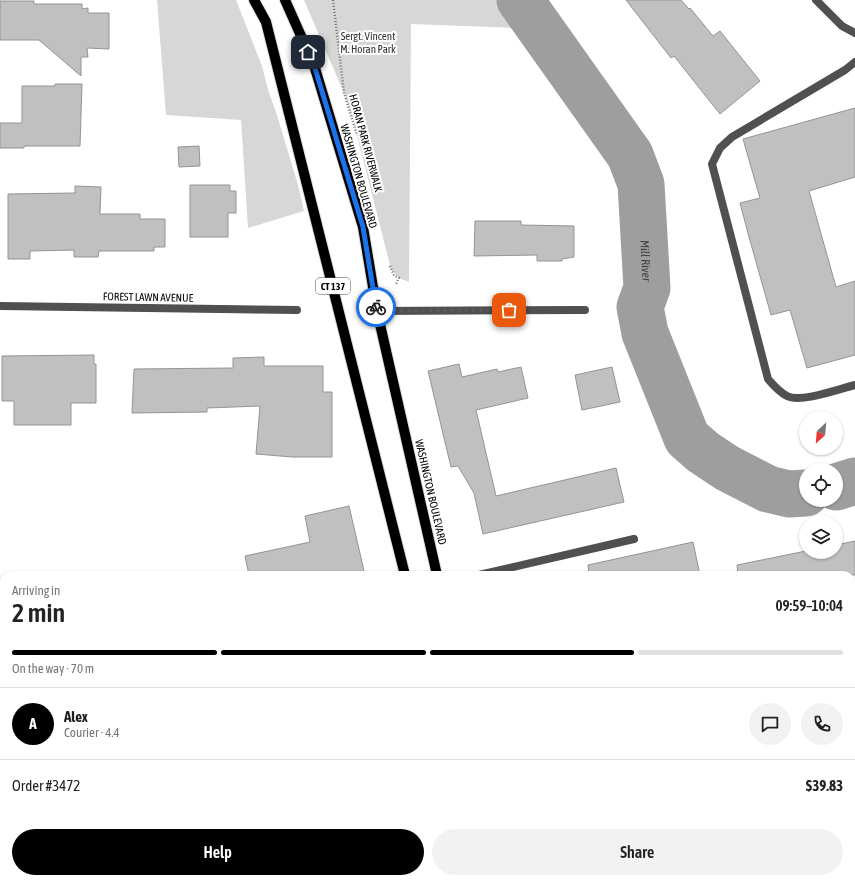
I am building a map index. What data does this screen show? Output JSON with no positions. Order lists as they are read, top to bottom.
{
  "streets": {
    "main road": ["WASHINGTON BOULEVARD", "CT 137"],
    "street": ["FOREST LAWN AVENUE"],
    "path": ["HORAN PARK RIVERWALK"]
  },
  "water": ["Mill River"],
  "parks": ["Sergt. Vincent M. Horan Park"],
  "north": "bottom left",
  "page": {
    "heading": ["2 min", "Arriving in", "09:59–10:04"],
    "panel": [
      "Alex",
      "Courier · 4.4",
      "Order #3472",
      "$39.83"
    ],
    "bar": "On the way · 70 m",
    "round": "A",
    "buttons": ["Help", "Share"]
  }
}
